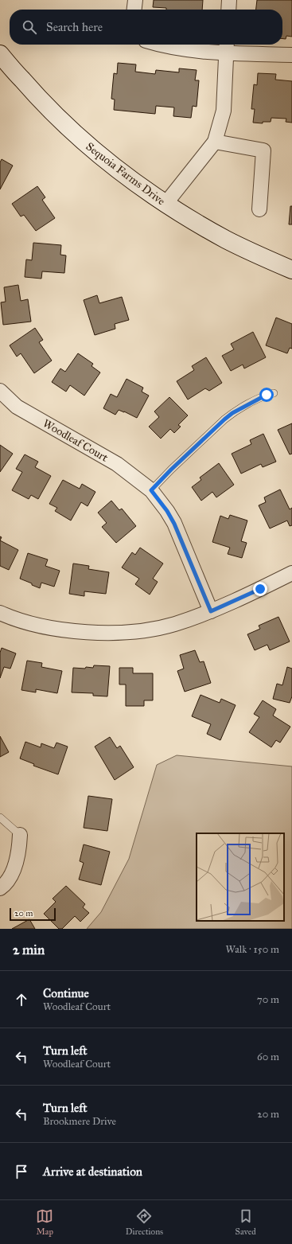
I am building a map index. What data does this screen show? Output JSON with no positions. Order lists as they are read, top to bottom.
{
  "streets": {
    "street": ["Sequoia Farms Drive", "Woodleaf Court"]
  },
  "scale_bar": "20 m",
  "page": {
    "search": "Search here",
    "scale": "20 m",
    "heading": ["2 min", "Walk · 150 m"],
    "list": [
      ["Continue", "Woodleaf Court", "70 m"],
      ["Turn left", "Woodleaf Court", "60 m"],
      ["Turn left", "Brookmere Drive", "20 m"],
      "Arrive at destination"
    ],
    "nav": ["Map", "Directions", "Saved"]
  }
}
